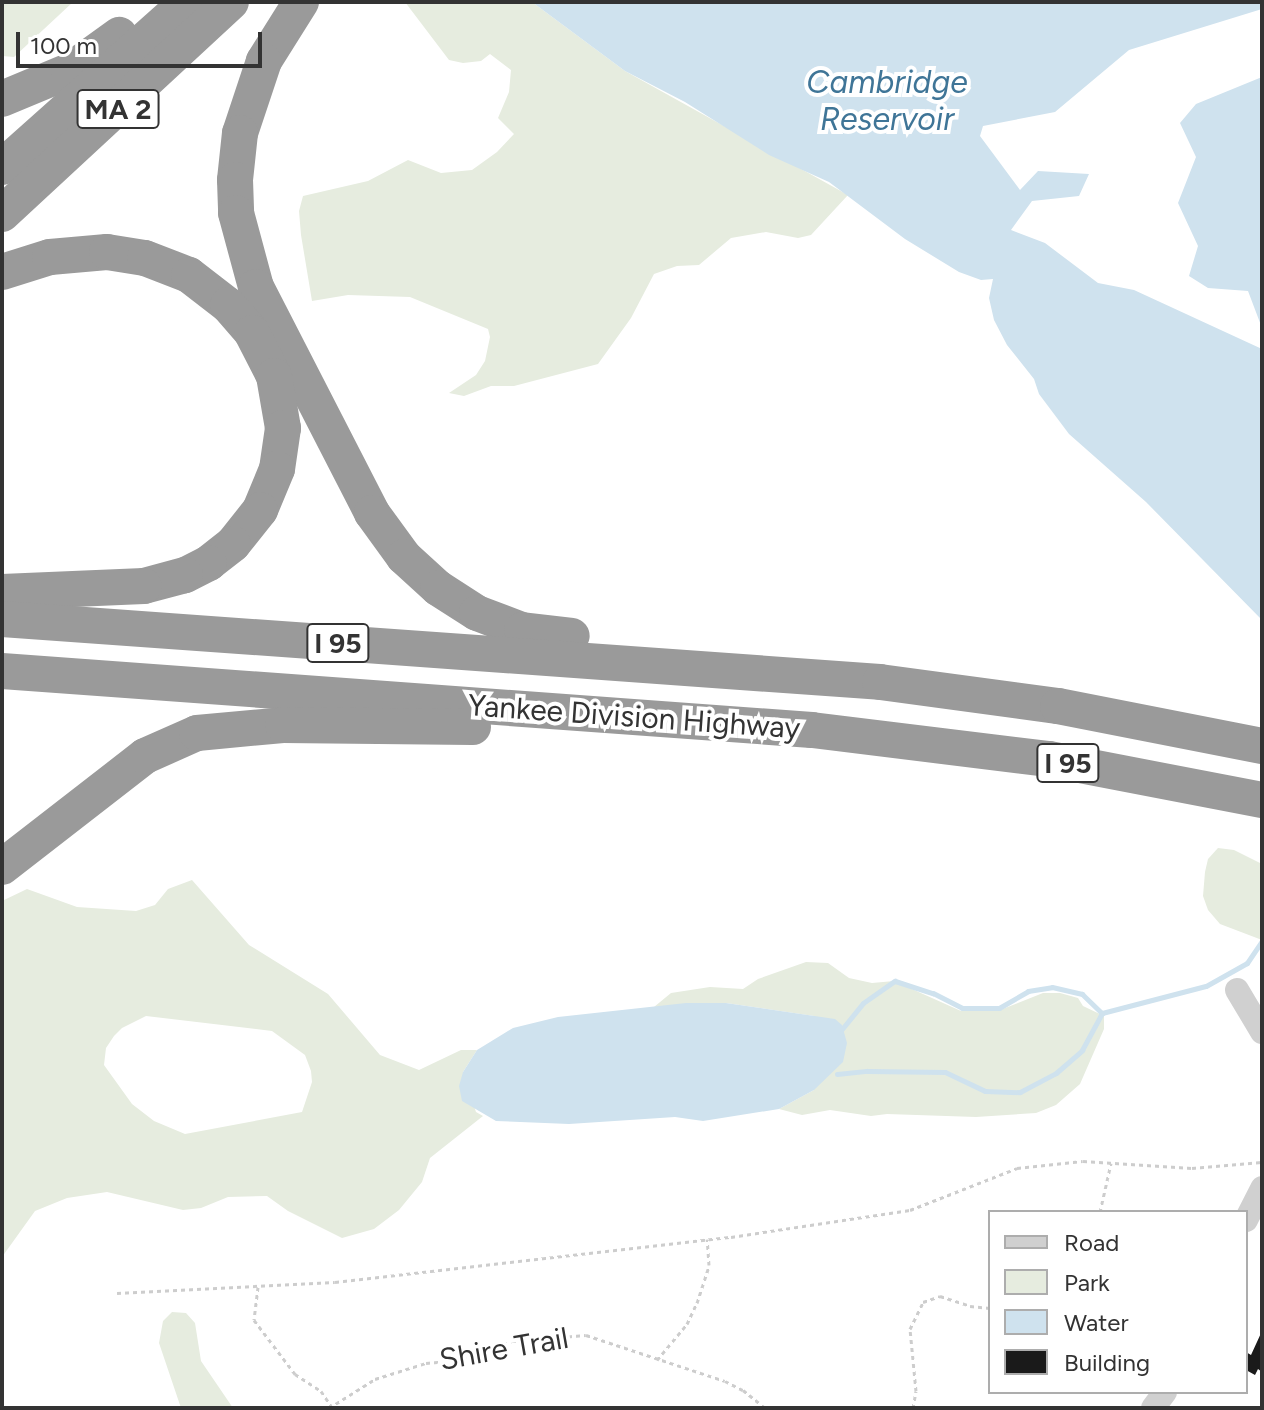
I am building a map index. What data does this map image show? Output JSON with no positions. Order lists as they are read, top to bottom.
{
  "streets": {
    "highway": ["MA 2", "I 95", "Yankee Division Highway"],
    "path": ["Shire Trail"]
  },
  "water": ["Cambridge Reservoir"],
  "legend": [
    "Road",
    "Park",
    "Water",
    "Building"
  ],
  "scale_bar": "100 m"
}
